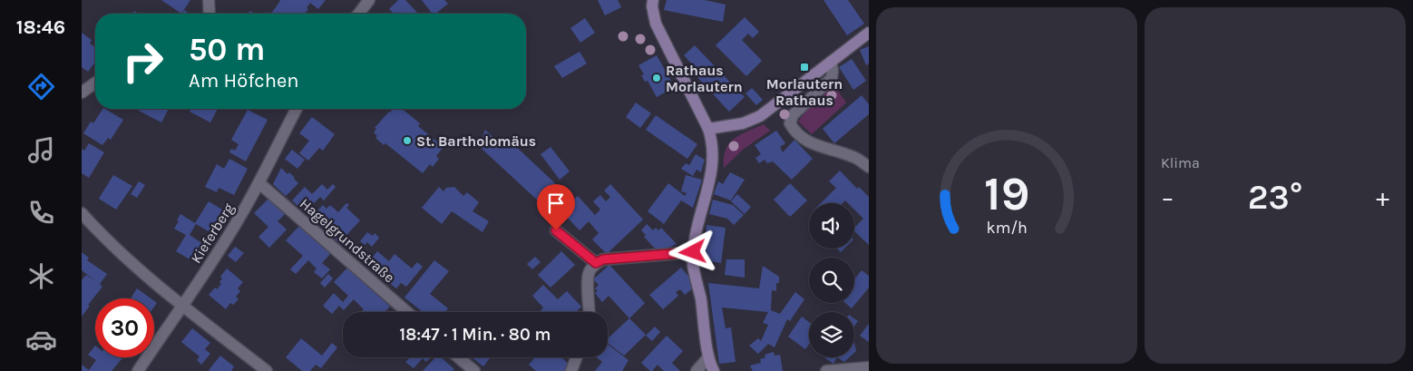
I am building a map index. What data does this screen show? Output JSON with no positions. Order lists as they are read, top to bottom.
{
  "streets": {
    "street": ["Kieferberg", "Hagelgrundstraße"]
  },
  "crossings": [
    ["Kieferberg", "Hagelgrundstraße"]
  ],
  "places": {
    "transit": ["Morlautern Rathaus"],
    "other": ["Rathaus Morlautern", "St. Bartholomäus"]
  },
  "page": {
    "tabs": "18:46",
    "tile": "Klima",
    "turn": ["50 m", "Am Höfchen"],
    "heat": ["−", "23°", "+"],
    "limit": "30",
    "trip": "18:47 · 1 Min. · 80 m",
    "gauge": ["19", "km/h"]
  }
}
